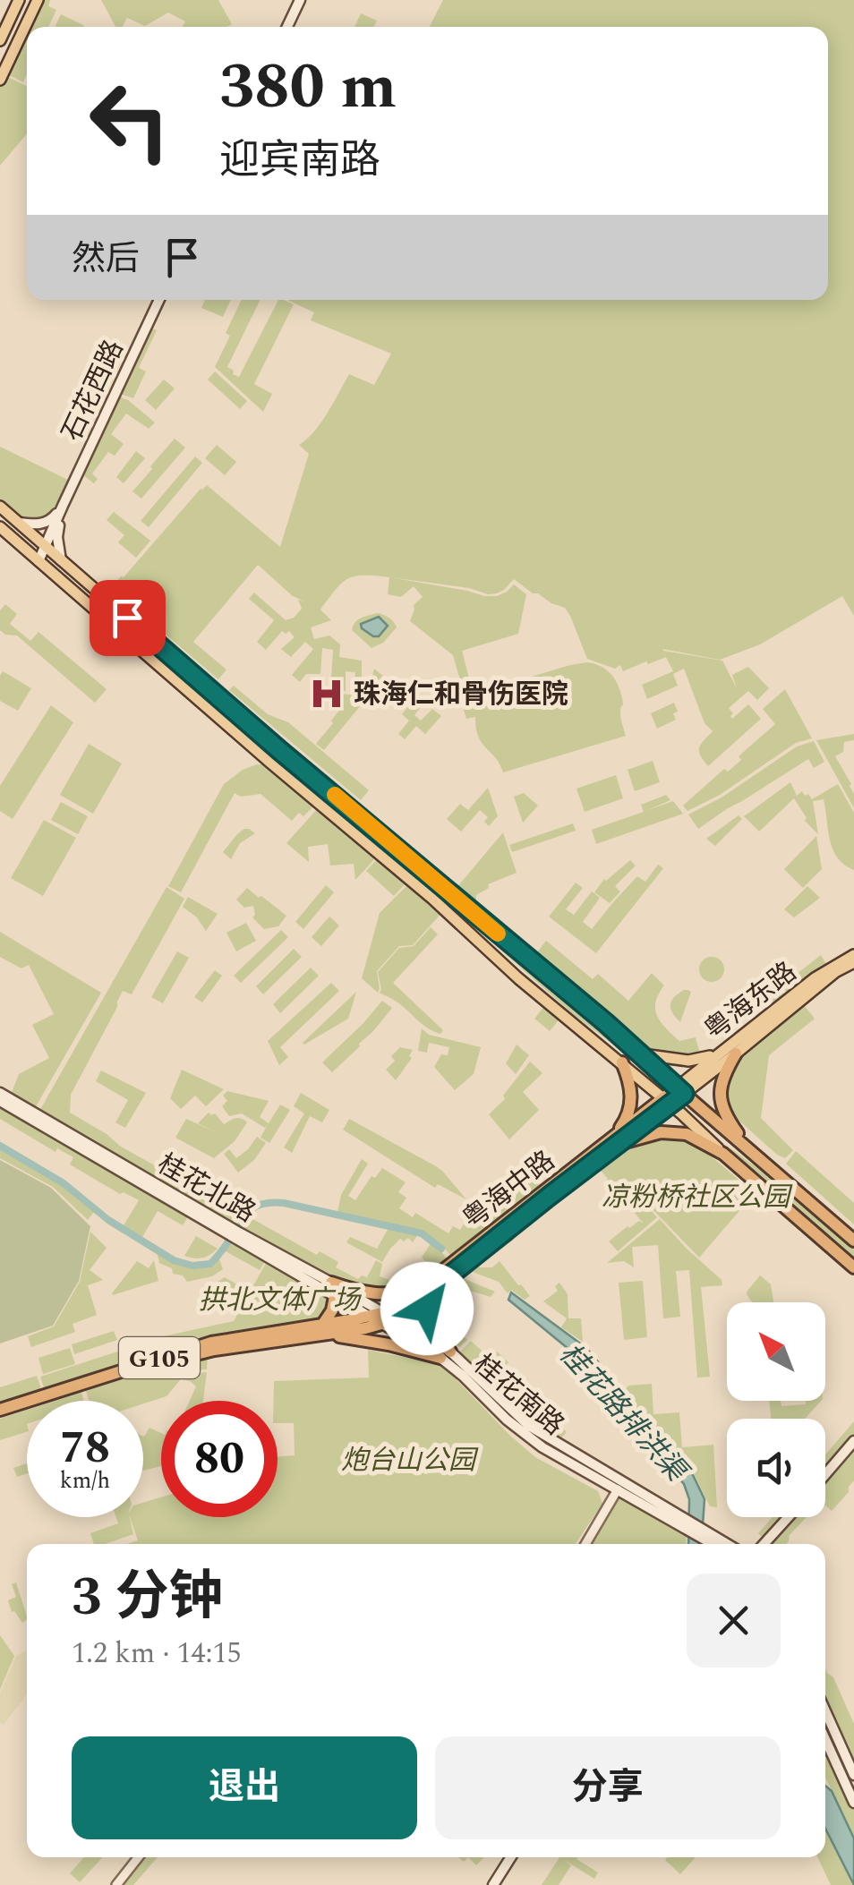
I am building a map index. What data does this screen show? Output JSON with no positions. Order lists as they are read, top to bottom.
{
  "streets": {
    "highway": ["粤海中路", "G105"],
    "main road": [
      "石花西路",
      "粤海东路",
      "桂花北路",
      "桂花南路"
    ]
  },
  "crossings": [
    ["粤海东路", "粤海中路"],
    ["桂花北路", "粤海中路"],
    ["桂花北路", "桂花南路"],
    ["粤海中路", "桂花南路"]
  ],
  "water": ["桂花路排洪渠"],
  "parks": ["凉粉桥社区公园", "拱北文体广场", "炮台山公园"],
  "places": {
    "hospital": ["珠海仁和骨伤医院"]
  },
  "north": "top left",
  "page": {
    "turn": ["380 m", "迎宾南路"],
    "then": "然后",
    "speed": "78 km/h",
    "limit": "80",
    "heading": ["3 分钟", "1.2 km · 14:15"],
    "buttons": ["退出", "分享"]
  }
}
